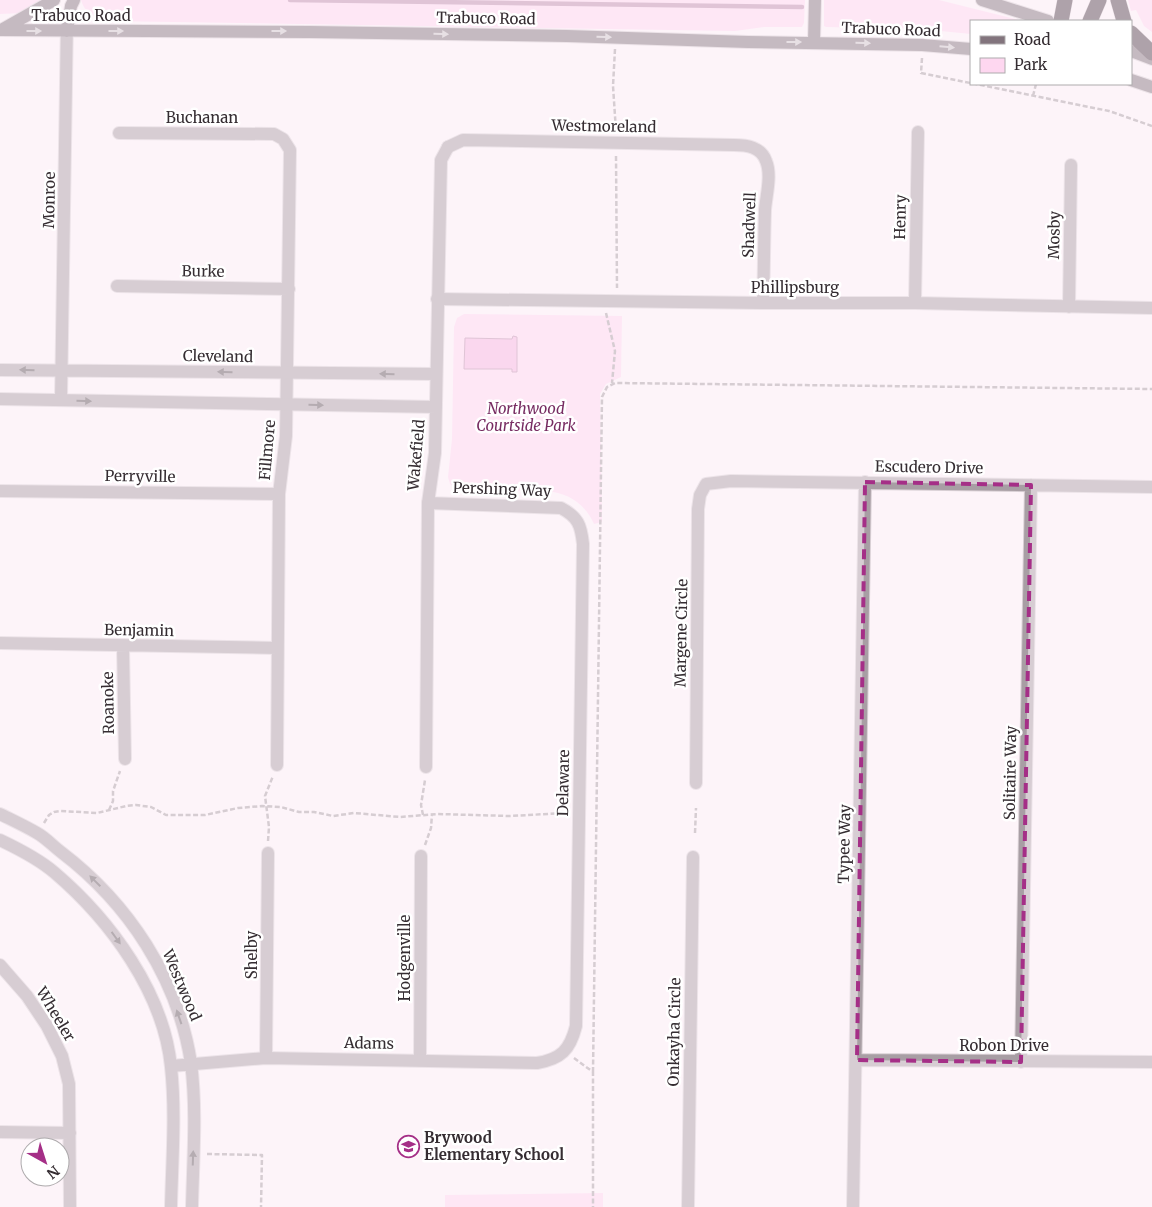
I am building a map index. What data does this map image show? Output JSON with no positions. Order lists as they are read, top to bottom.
{
  "streets": {
    "main road": ["Trabuco Road"],
    "street": [
      "Buchanan",
      "Westmoreland",
      "Monroe",
      "Henry",
      "Shadwell",
      "Mosby",
      "Burke",
      "Phillipsburg",
      "Cleveland",
      "Fillmore",
      "Wakefield",
      "Escudero Drive",
      "Perryville",
      "Pershing Way",
      "Benjamin",
      "Margene Circle",
      "Roanoke",
      "Solitaire Way",
      "Delaware",
      "Typee Way",
      "Shelby",
      "Hodgenville",
      "Westwood",
      "Wheeler",
      "Onkayha Circle",
      "Adams",
      "Robon Drive"
    ]
  },
  "crossings": [
    ["Trabuco Road", "Monroe"],
    ["Buchanan", "Fillmore"],
    ["Westmoreland", "Shadwell"],
    ["Westmoreland", "Wakefield"],
    ["Monroe", "Cleveland"],
    ["Henry", "Phillipsburg"],
    ["Shadwell", "Phillipsburg"],
    ["Mosby", "Phillipsburg"],
    ["Burke", "Fillmore"],
    ["Phillipsburg", "Wakefield"],
    ["Cleveland", "Fillmore"],
    ["Cleveland", "Wakefield"],
    ["Fillmore", "Perryville"],
    ["Fillmore", "Benjamin"],
    ["Wakefield", "Pershing Way"],
    ["Escudero Drive", "Margene Circle"],
    ["Escudero Drive", "Solitaire Way"],
    ["Escudero Drive", "Typee Way"],
    ["Pershing Way", "Delaware"],
    ["Benjamin", "Roanoke"],
    ["Solitaire Way", "Robon Drive"],
    ["Delaware", "Adams"],
    ["Typee Way", "Robon Drive"],
    ["Shelby", "Adams"],
    ["Hodgenville", "Adams"],
    ["Westwood", "Adams"]
  ],
  "one_way": ["Trabuco Road"],
  "parks": ["Northwood Courtside Park"],
  "places": {
    "school or university": ["Brywood Elementary School"]
  },
  "legend": ["Road", "Park"],
  "north": "bottom right"
}
